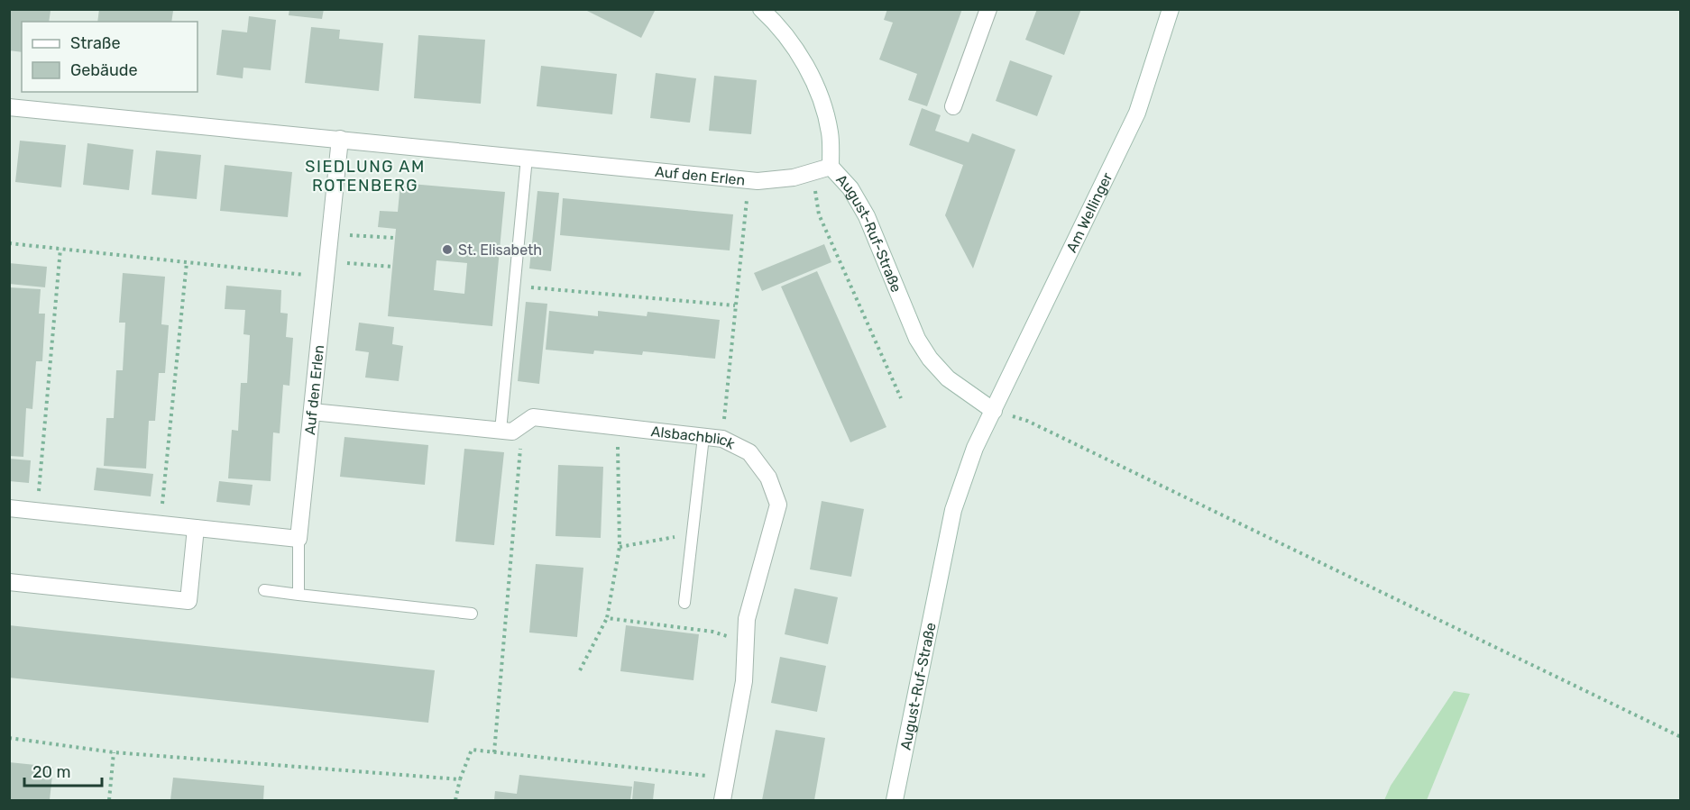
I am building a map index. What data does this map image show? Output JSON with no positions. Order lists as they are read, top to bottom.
{
  "streets": {
    "street": [
      "Auf den Erlen",
      "Am Wellinger",
      "August-Ruf-Straße",
      "Alsbachblick"
    ]
  },
  "crossings": [
    ["Auf den Erlen", "August-Ruf-Straße"],
    ["Auf den Erlen", "Alsbachblick"],
    ["Am Wellinger", "August-Ruf-Straße"]
  ],
  "districts": ["SIEDLUNG AM ROTENBERG"],
  "places": ["St. Elisabeth"],
  "legend": ["Straße", "Gebäude"],
  "scale_bar": "20 m"
}
